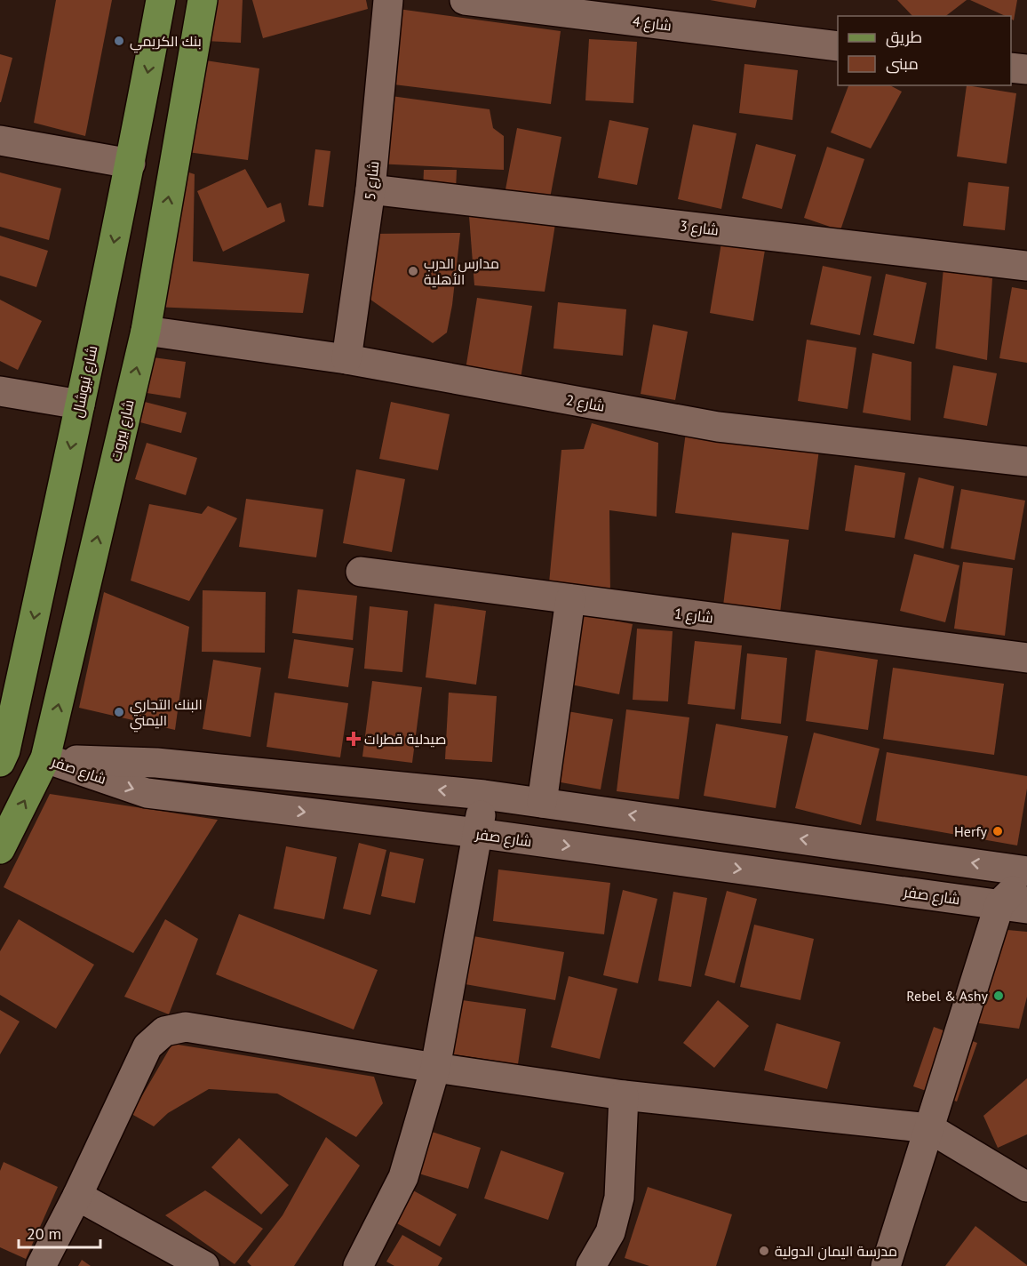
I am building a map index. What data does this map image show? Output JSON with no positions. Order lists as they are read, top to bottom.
{
  "streets": {
    "main road": ["شارع نيوشال", "شارع بيروت"],
    "street": [
      "شارع 4",
      "شارع 5",
      "شارع 3",
      "شارع 2",
      "شارع 1",
      "شارع صفر"
    ]
  },
  "crossings": [
    ["شارع 5", "شارع 3"],
    ["شارع 5", "شارع 2"],
    ["شارع 2", "شارع بيروت"],
    ["شارع بيروت", "شارع صفر"]
  ],
  "one_way": ["شارع نيوشال", "شارع بيروت"],
  "places": {
    "other": [
      "بنك الكريمي",
      "مدارس الدرب الأهلية",
      "البنك التجاري اليمني",
      "Herfy",
      "Rebel & Ashy",
      "مدرسة اليمان الدولية"
    ],
    "health": ["صيدلية قطرات"]
  },
  "legend": ["طريق", "مبنى"],
  "scale_bar": "20 m"
}
